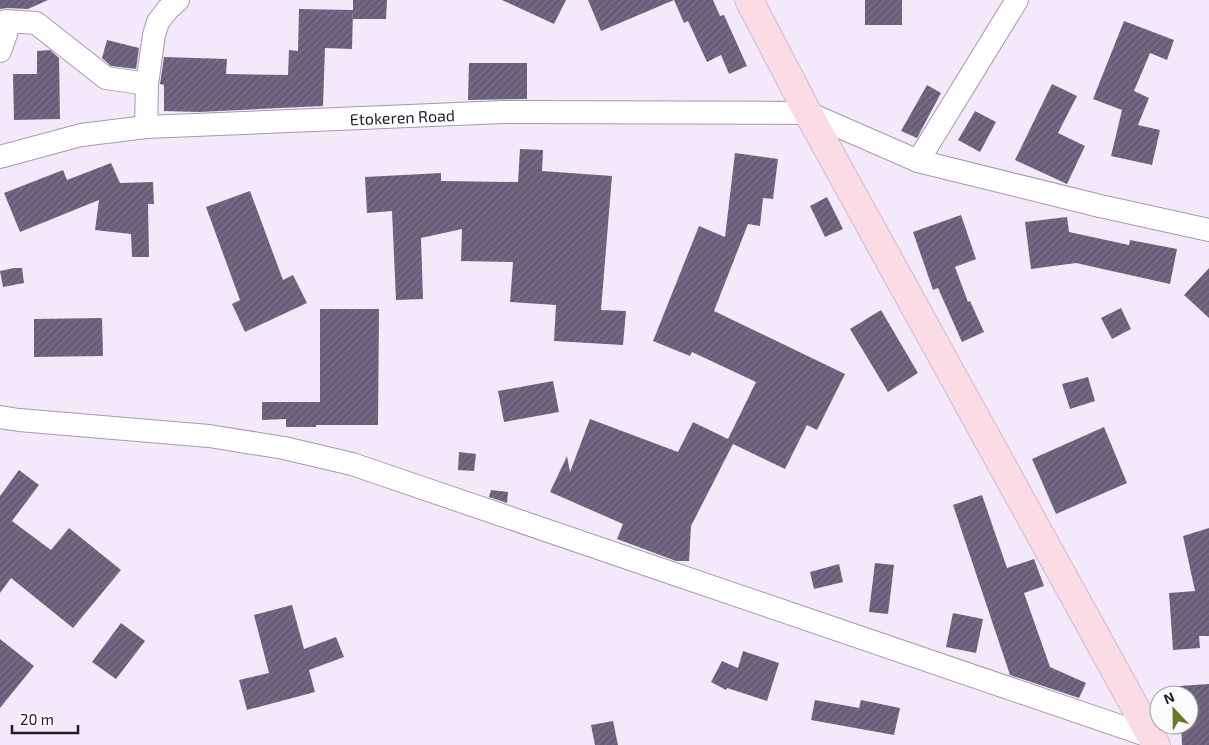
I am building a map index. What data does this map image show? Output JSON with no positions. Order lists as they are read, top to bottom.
{
  "streets": {
    "street": ["Etokeren Road"]
  },
  "scale_bar": "20 m",
  "north": "top"
}
